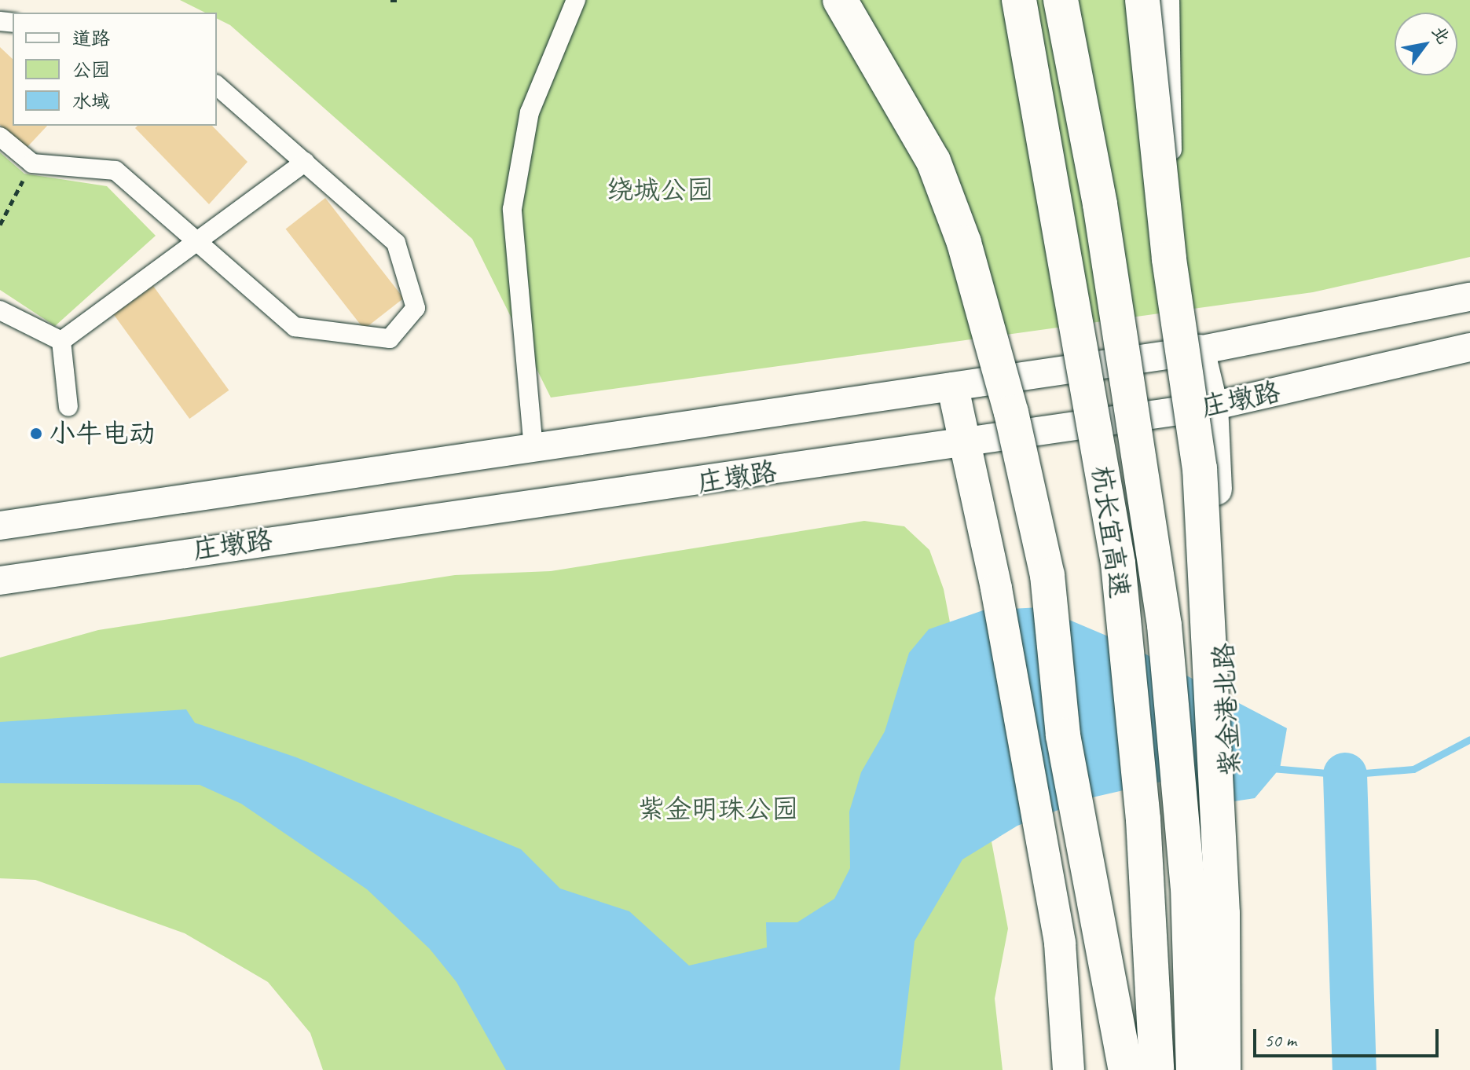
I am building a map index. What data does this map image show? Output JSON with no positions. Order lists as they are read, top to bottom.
{
  "streets": {
    "highway": ["杭长宜高速"],
    "main road": ["庄墩路", "紫金港北路"]
  },
  "crossings": [
    ["庄墩路", "紫金港北路"]
  ],
  "parks": ["绕城公园", "紫金明珠公园"],
  "places": ["小牛电动"],
  "legend": ["道路", "公园", "水域"],
  "scale_bar": "50 m",
  "north": "top right"
}
